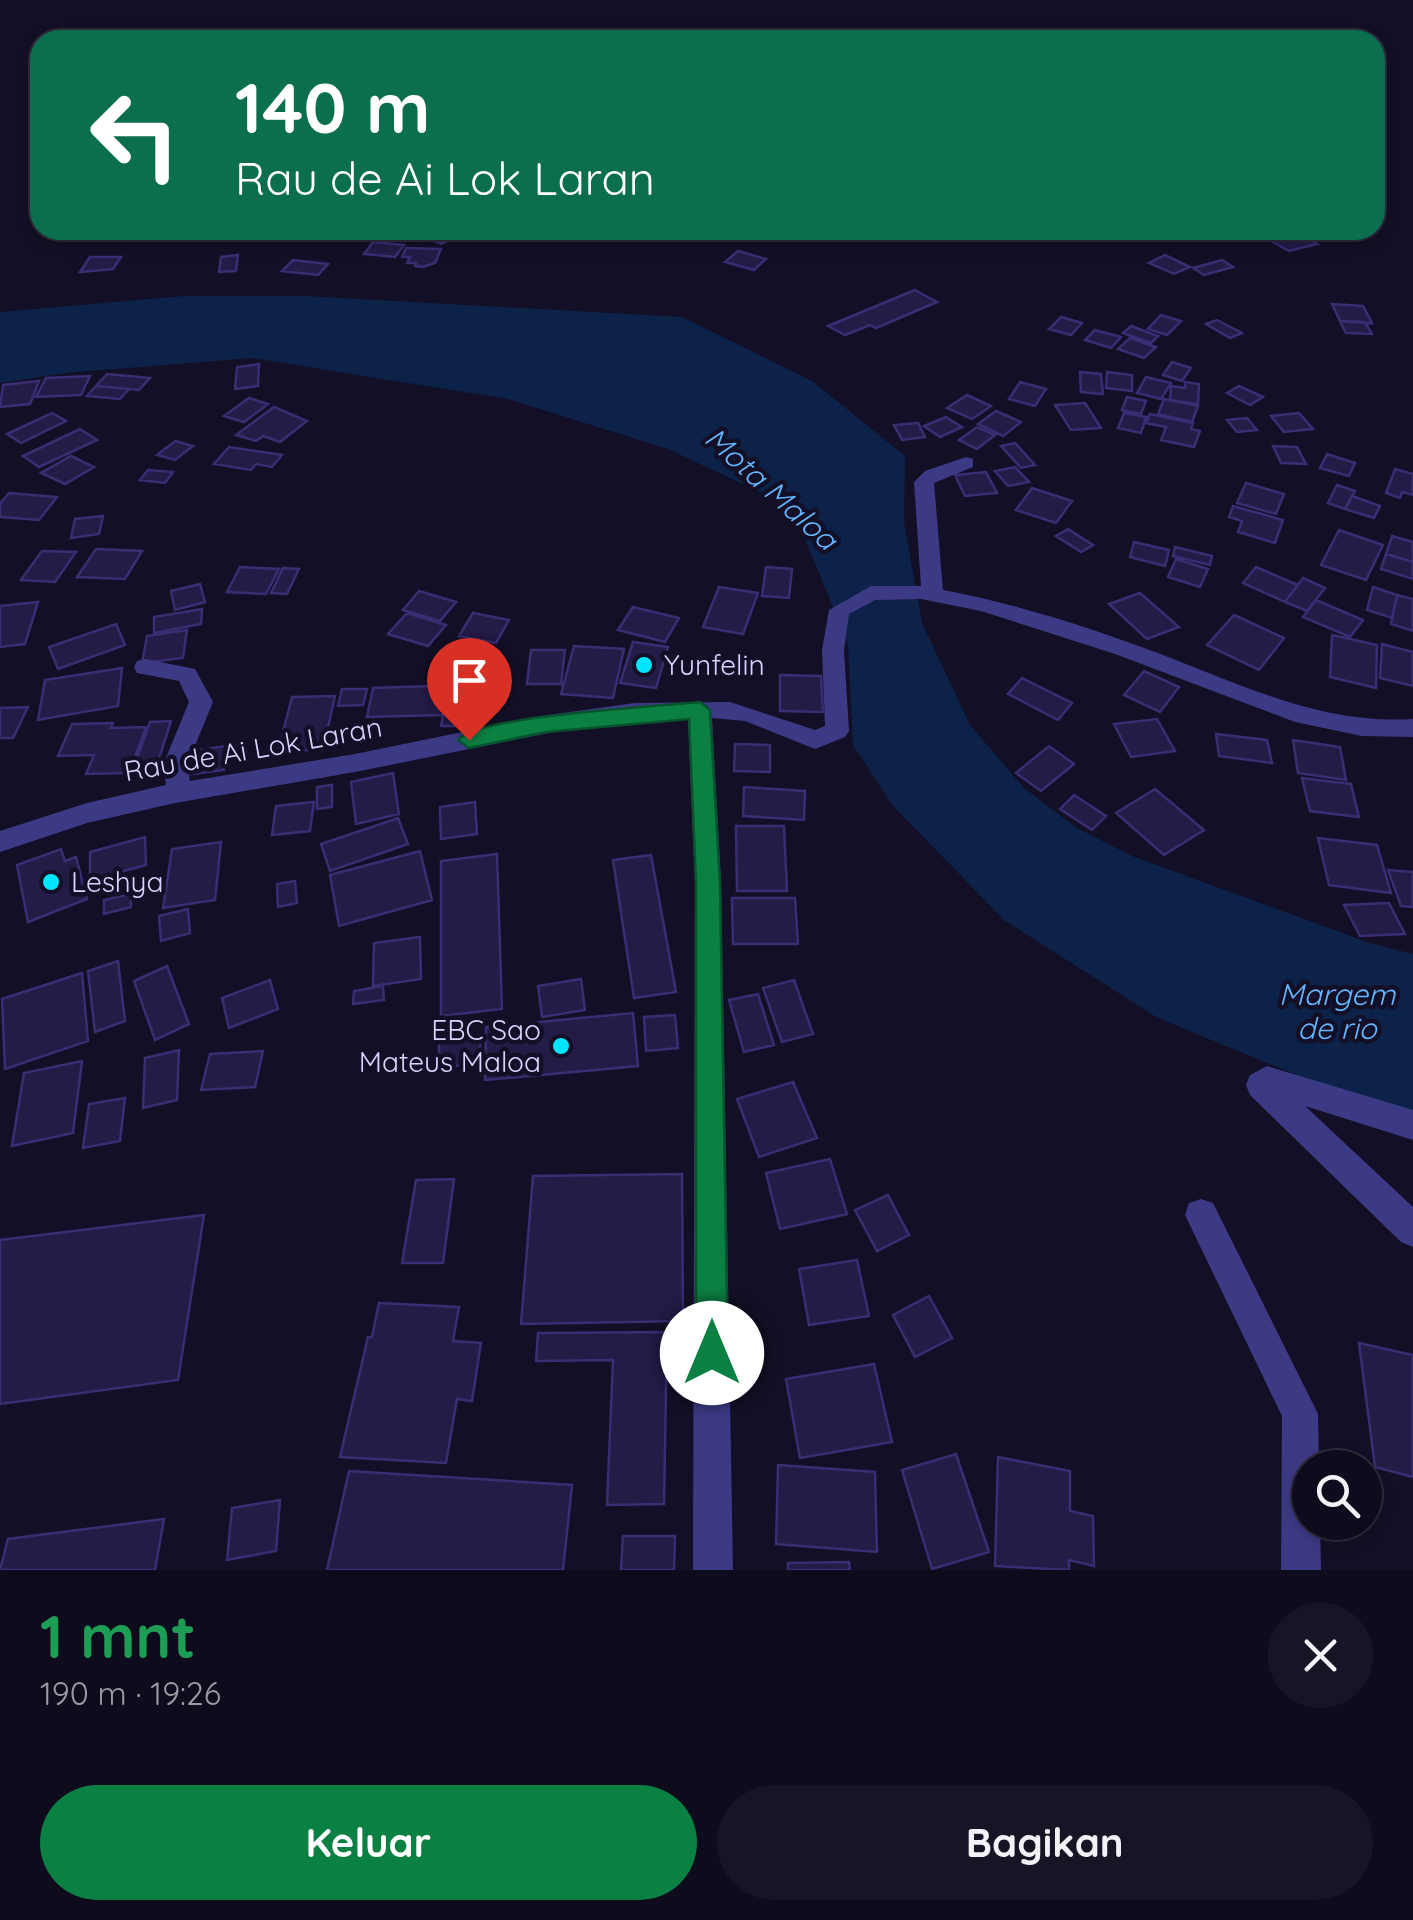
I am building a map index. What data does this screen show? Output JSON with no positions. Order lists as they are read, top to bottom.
{
  "streets": {
    "street": ["Rau de Ai Lok Laran"]
  },
  "water": ["Mota Maloa", "Margem de rio"],
  "places": ["Yunfelin", "Leshya", "EBC Sao Mateus Maloa"],
  "page": {
    "turn": ["140 m", "Rau de Ai Lok Laran"],
    "heading": ["1 mnt", "190 m · 19:26"],
    "buttons": ["Keluar", "Bagikan"]
  }
}
